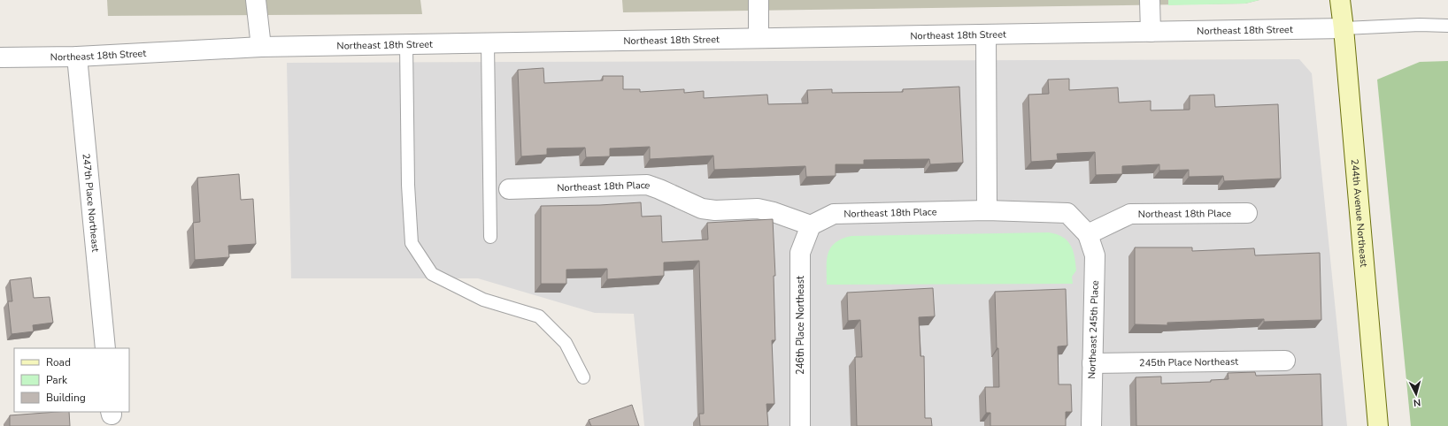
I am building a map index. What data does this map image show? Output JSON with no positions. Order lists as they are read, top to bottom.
{
  "streets": {
    "street": [
      "Northeast 18th Street",
      "Northeast 18th Place",
      "247th Place Northeast",
      "244th Avenue Northeast",
      "246th Place Northeast",
      "Northeast 245th Place",
      "245th Place Northeast"
    ]
  },
  "crossings": [
    ["Northeast 18th Street", "247th Place Northeast"],
    ["Northeast 18th Street", "244th Avenue Northeast"],
    ["Northeast 18th Place", "246th Place Northeast"],
    ["Northeast 18th Place", "Northeast 245th Place"],
    ["Northeast 245th Place", "245th Place Northeast"]
  ],
  "legend": ["Road", "Park", "Building"],
  "north": "bottom"
}
